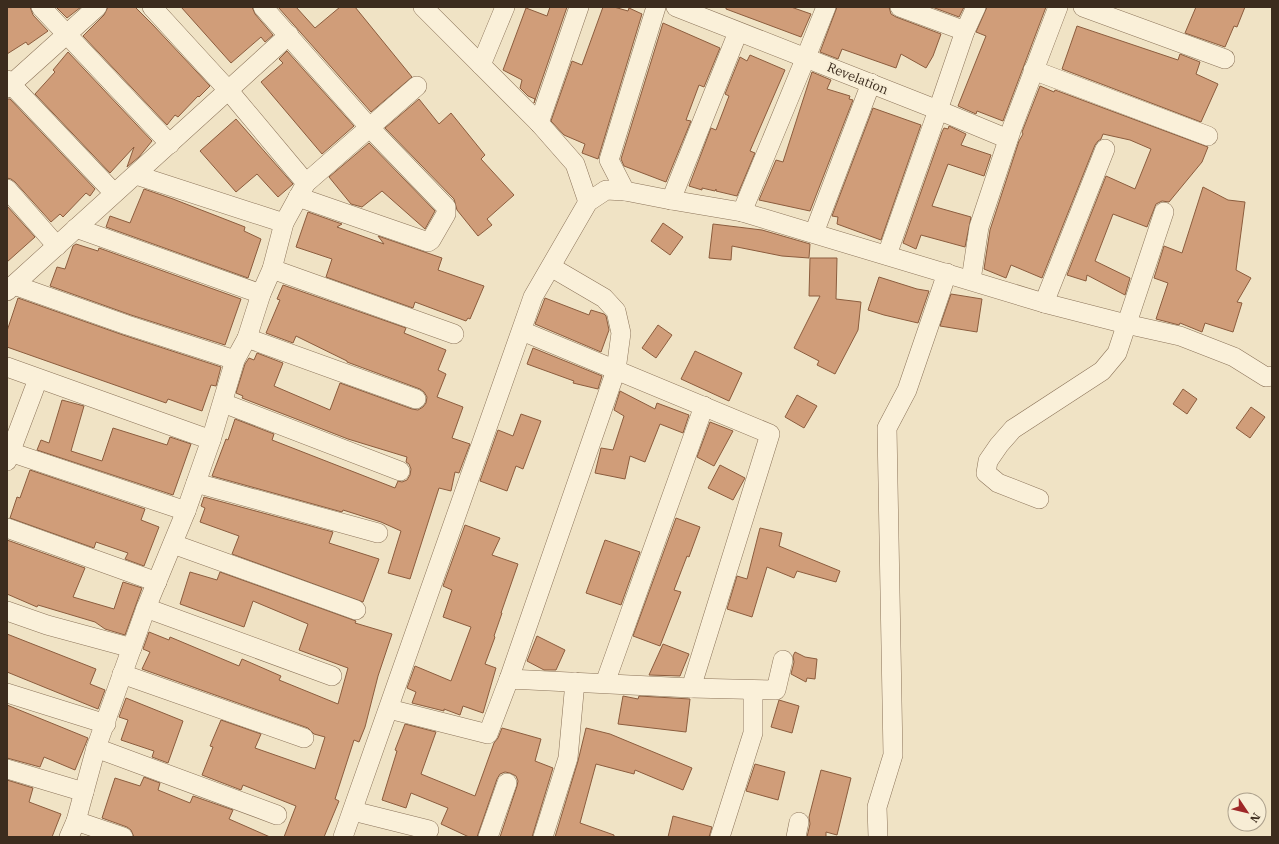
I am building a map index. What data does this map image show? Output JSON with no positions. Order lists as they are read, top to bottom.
{
  "streets": {
    "street": ["Revelation"]
  },
  "north": "bottom right"
}
